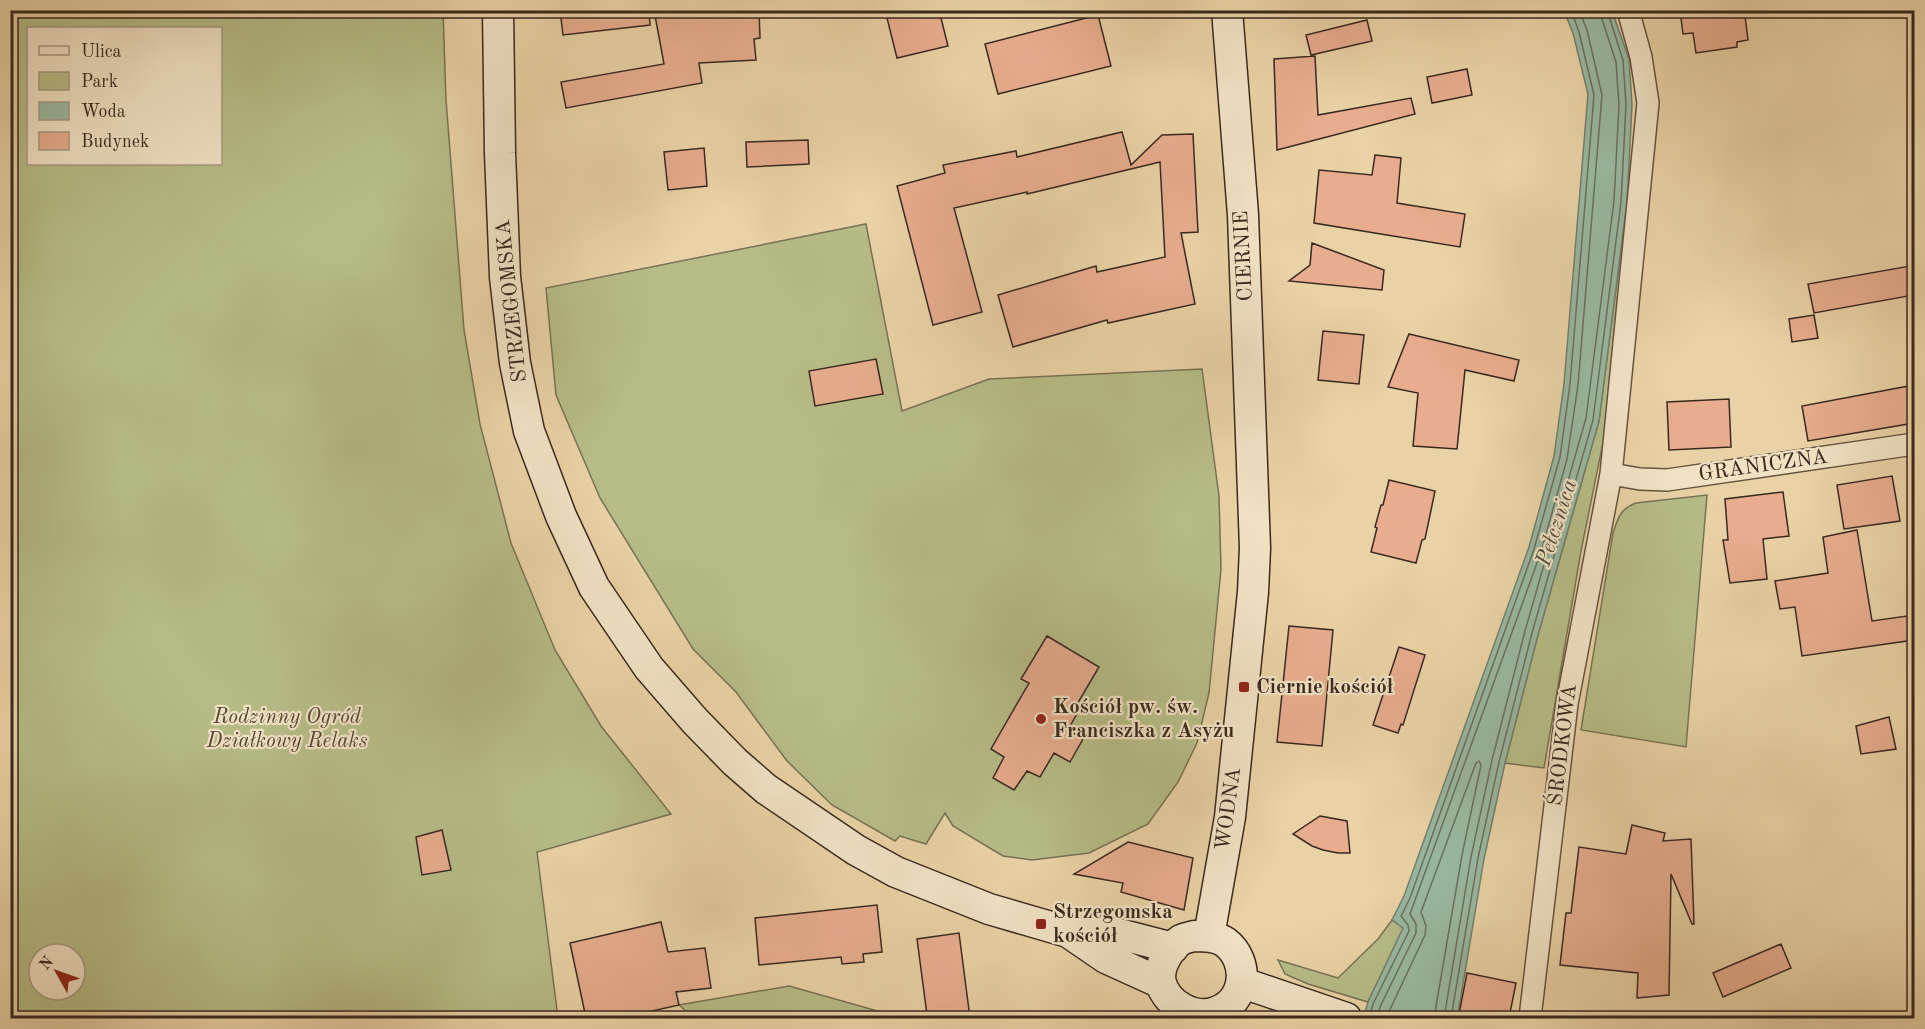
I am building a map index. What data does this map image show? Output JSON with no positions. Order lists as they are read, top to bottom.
{
  "streets": {
    "main road": ["CIERNIE", "STRZEGOMSKA", "WODNA"],
    "street": ["GRANICZNA", "ŚRODKOWA"]
  },
  "crossings": [
    ["CIERNIE", "WODNA"],
    ["STRZEGOMSKA", "WODNA"],
    ["GRANICZNA", "ŚRODKOWA"]
  ],
  "water": ["Pełcznica"],
  "parks": ["Rodzinny Ogród Działkowy Relaks"],
  "places": {
    "transit": ["Ciernie kościół", "Strzegomska kościół"],
    "other": ["Kościół pw. św. Franciszka z Asyżu"]
  },
  "legend": [
    "Ulica",
    "Park",
    "Woda",
    "Budynek"
  ],
  "north": "top left"
}
